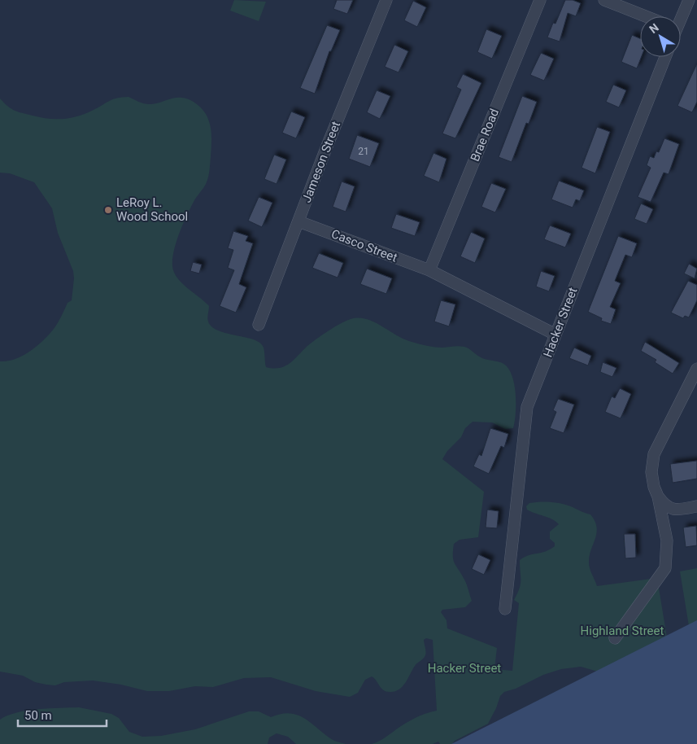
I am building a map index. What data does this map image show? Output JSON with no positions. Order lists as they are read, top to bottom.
{
  "streets": {
    "street": [
      "Brae Road",
      "Jameson Street",
      "Casco Street",
      "Hacker Street"
    ]
  },
  "crossings": [
    ["Brae Road", "Casco Street"],
    ["Jameson Street", "Casco Street"],
    ["Casco Street", "Hacker Street"]
  ],
  "parks": ["Highland Street", "Hacker Street"],
  "places": ["LeRoy L. Wood School"],
  "house_numbers": ["21"],
  "scale_bar": "50 m",
  "north": "top left"
}
